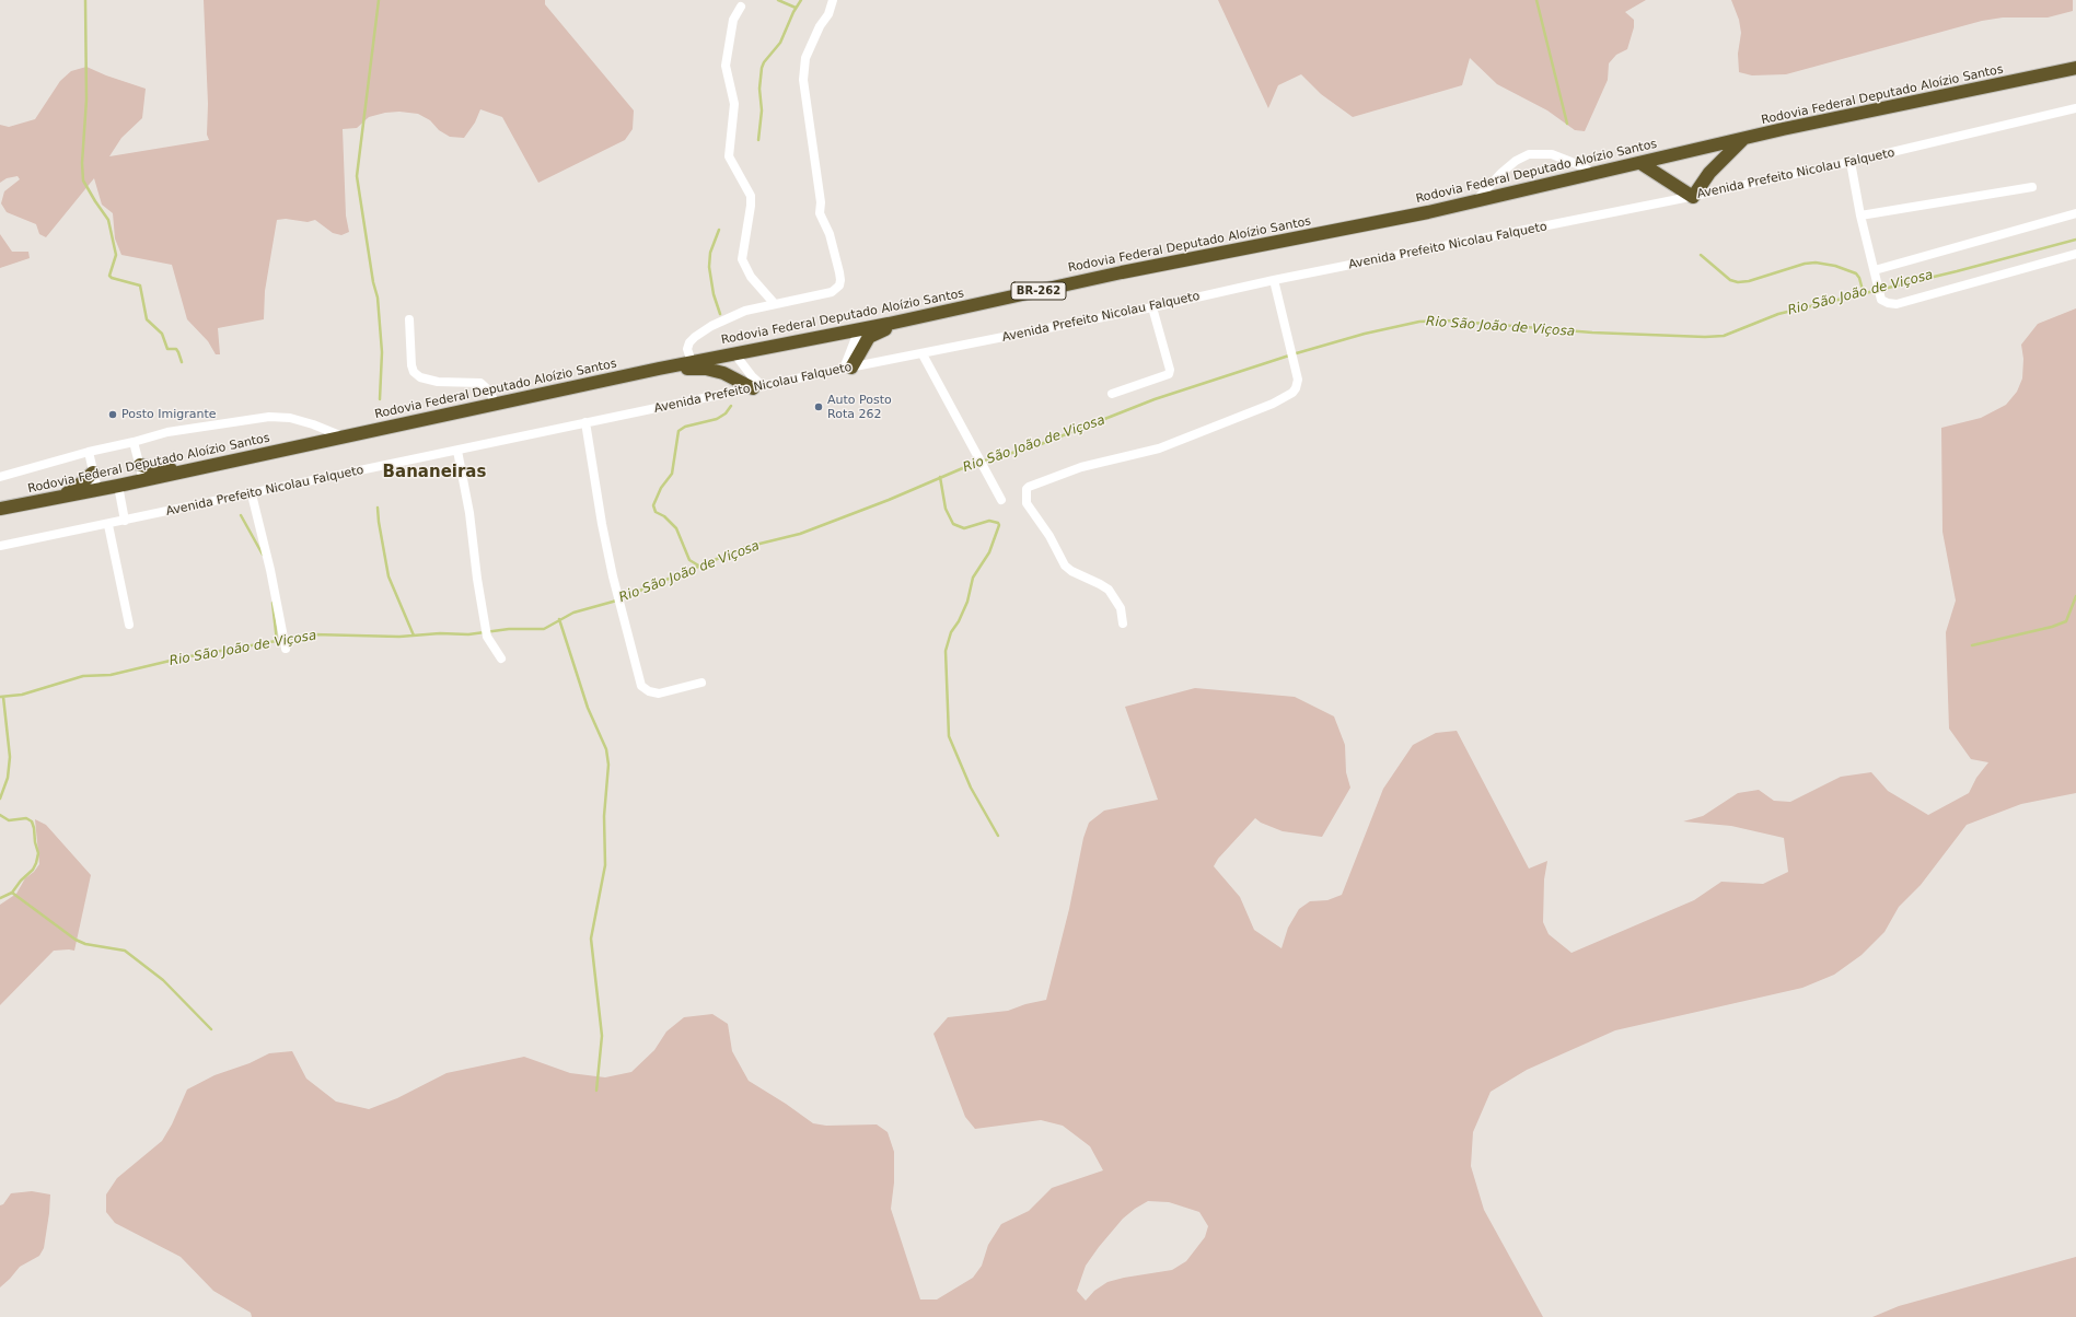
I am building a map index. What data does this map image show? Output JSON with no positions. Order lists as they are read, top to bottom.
{
  "streets": {
    "highway": ["Rodovia Federal Deputado Aloízio Santos", "BR-262"],
    "street": ["Avenida Prefeito Nicolau Falqueto"]
  },
  "districts": ["Bananeiras"],
  "water": ["Rio São João de Viçosa"],
  "places": ["Auto Posto Rota 262", "Posto Imigrante"]
}
